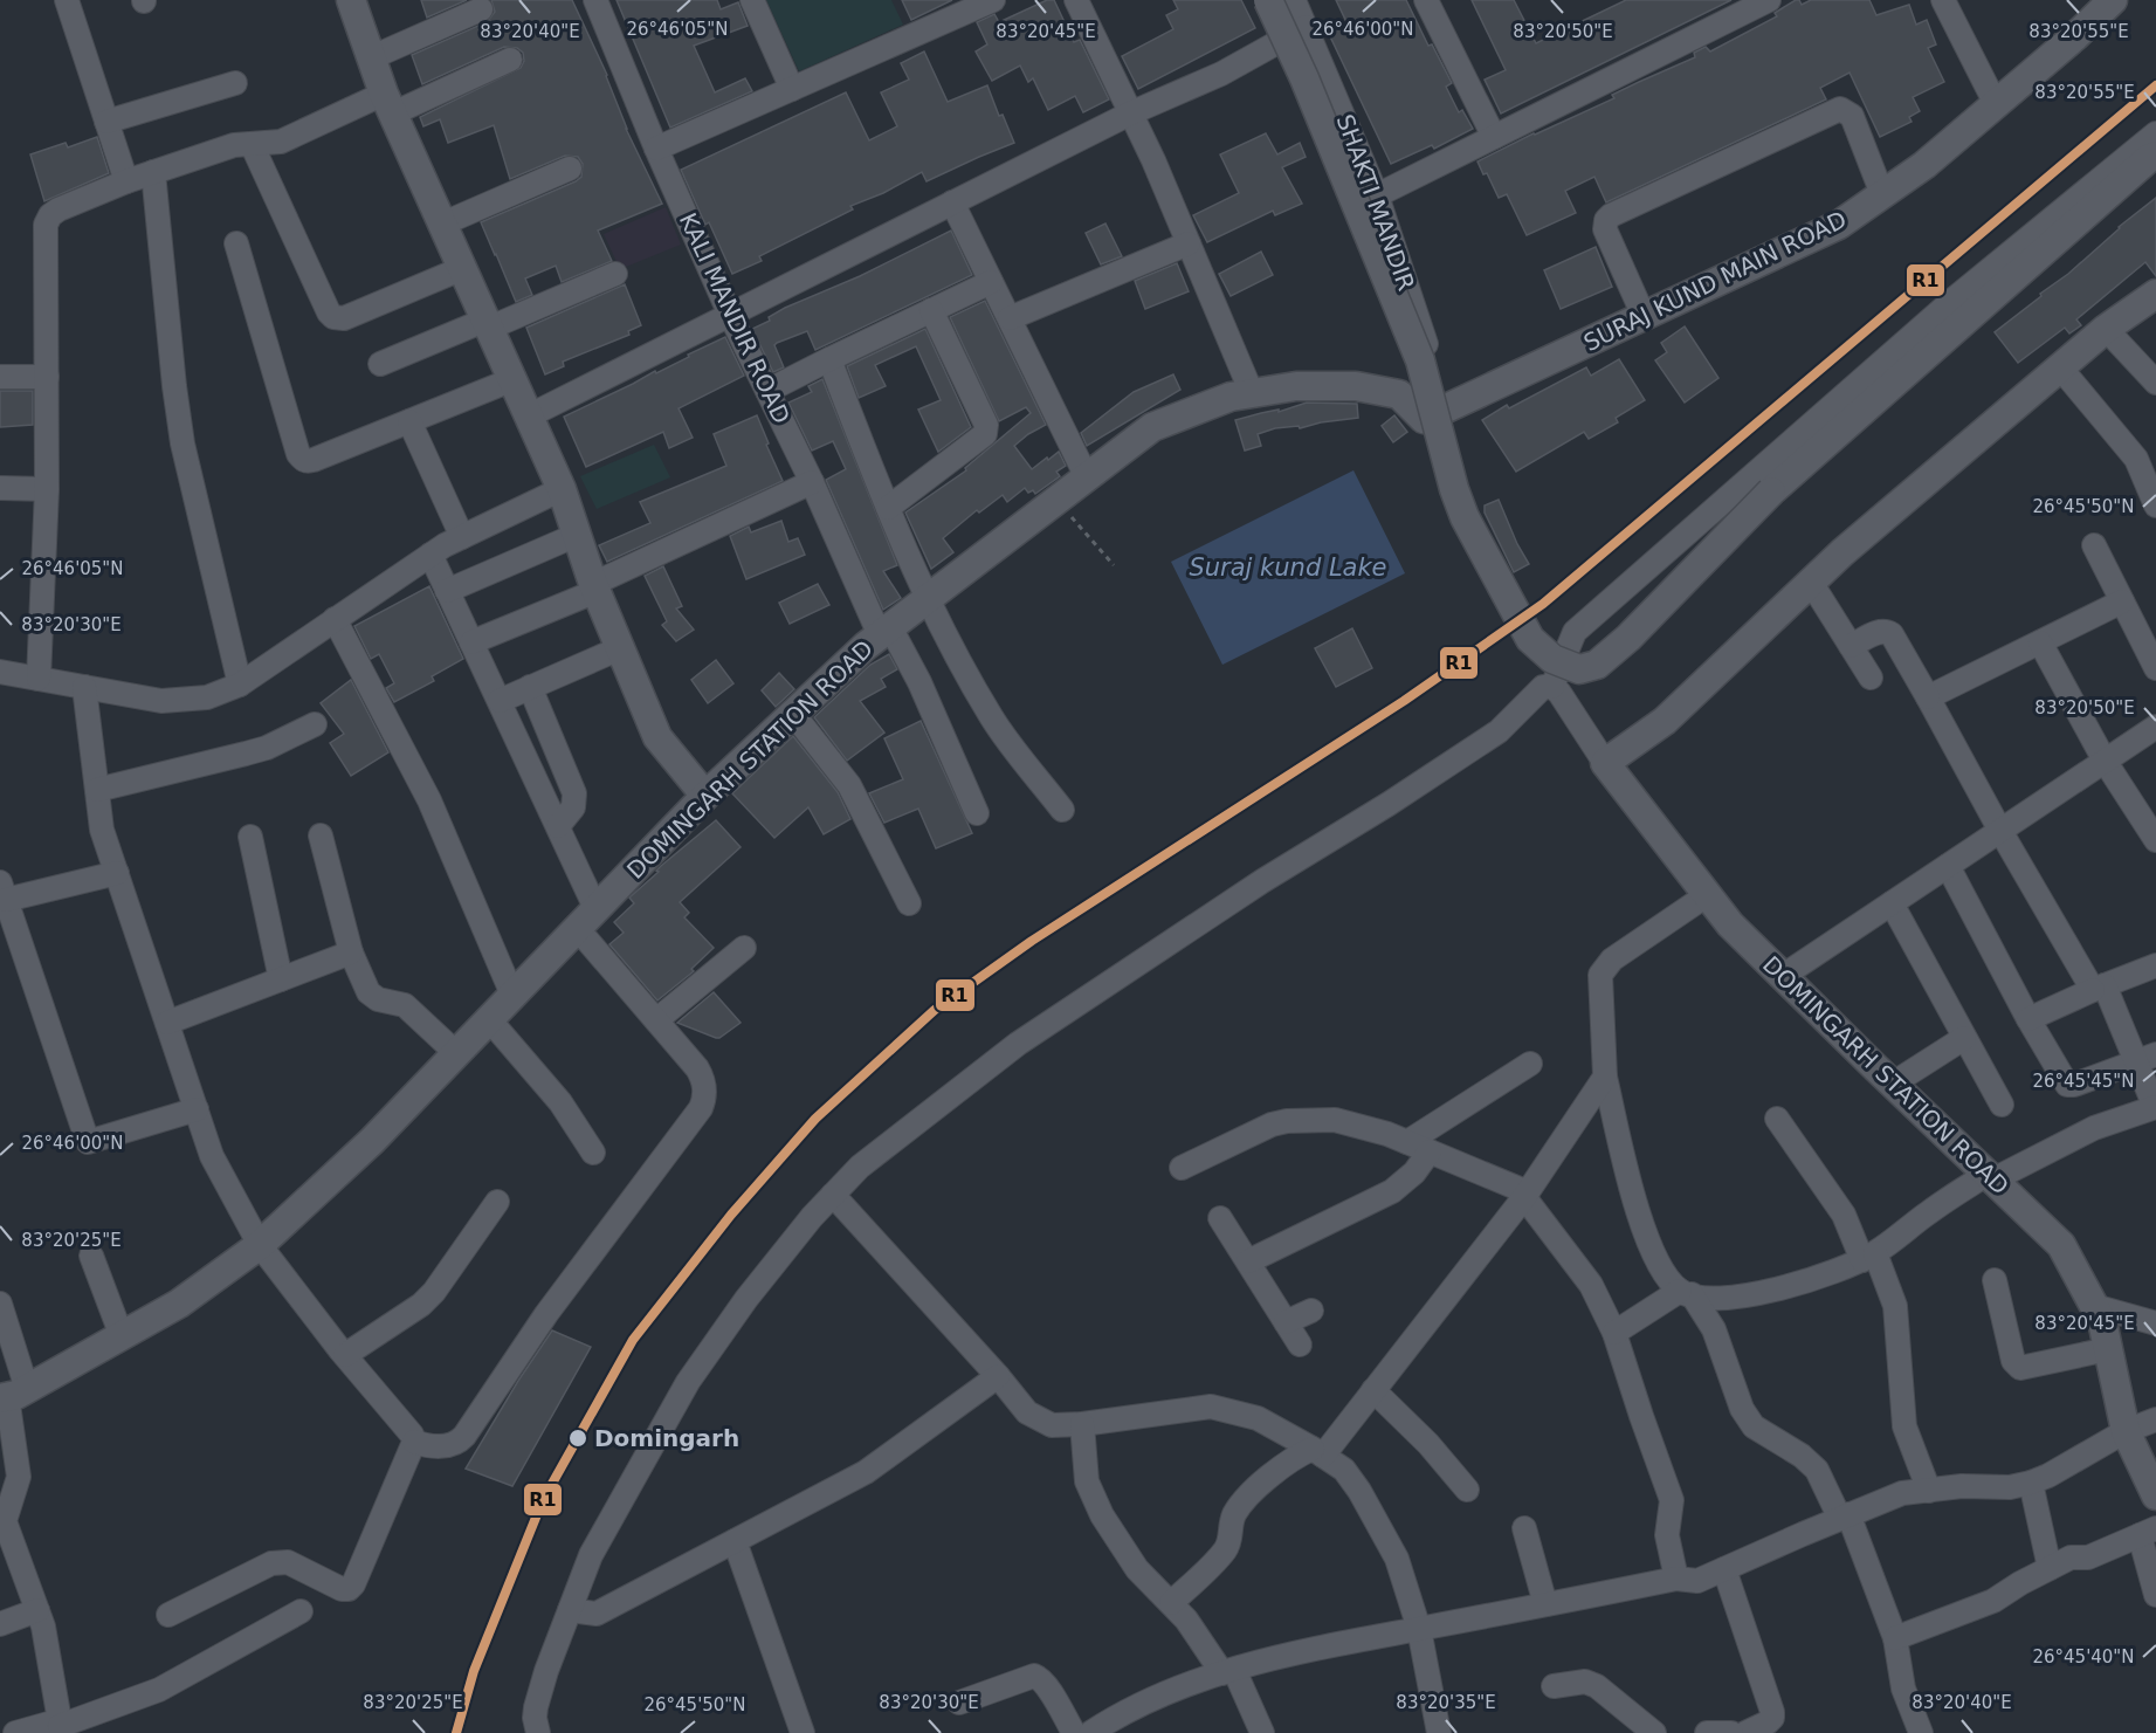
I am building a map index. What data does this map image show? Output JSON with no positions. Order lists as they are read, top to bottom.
{
  "streets": {
    "street": [
      "SHAKTI MANDIR",
      "SURAJ KUND MAIN ROAD",
      "KALI MANDIR ROAD",
      "DOMINGARH STATION ROAD"
    ]
  },
  "crossings": [
    ["SHAKTI MANDIR", "SURAJ KUND MAIN ROAD"],
    ["SHAKTI MANDIR", "DOMINGARH STATION ROAD"],
    ["SURAJ KUND MAIN ROAD", "DOMINGARH STATION ROAD"],
    ["KALI MANDIR ROAD", "DOMINGARH STATION ROAD"]
  ],
  "water": ["Suraj kund Lake"],
  "places": ["Domingarh"],
  "lines": ["transit line R1"],
  "coordinates": [
    "26°46'05\"N",
    "26°46'00\"N",
    "83°20'40\"E",
    "83°20'45\"E",
    "83°20'50\"E",
    "83°20'55\"E",
    "26°45'50\"N",
    "83°20'30\"E",
    "26°45'45\"N",
    "83°20'25\"E",
    "26°45'40\"N",
    "83°20'35\"E"
  ]
}
